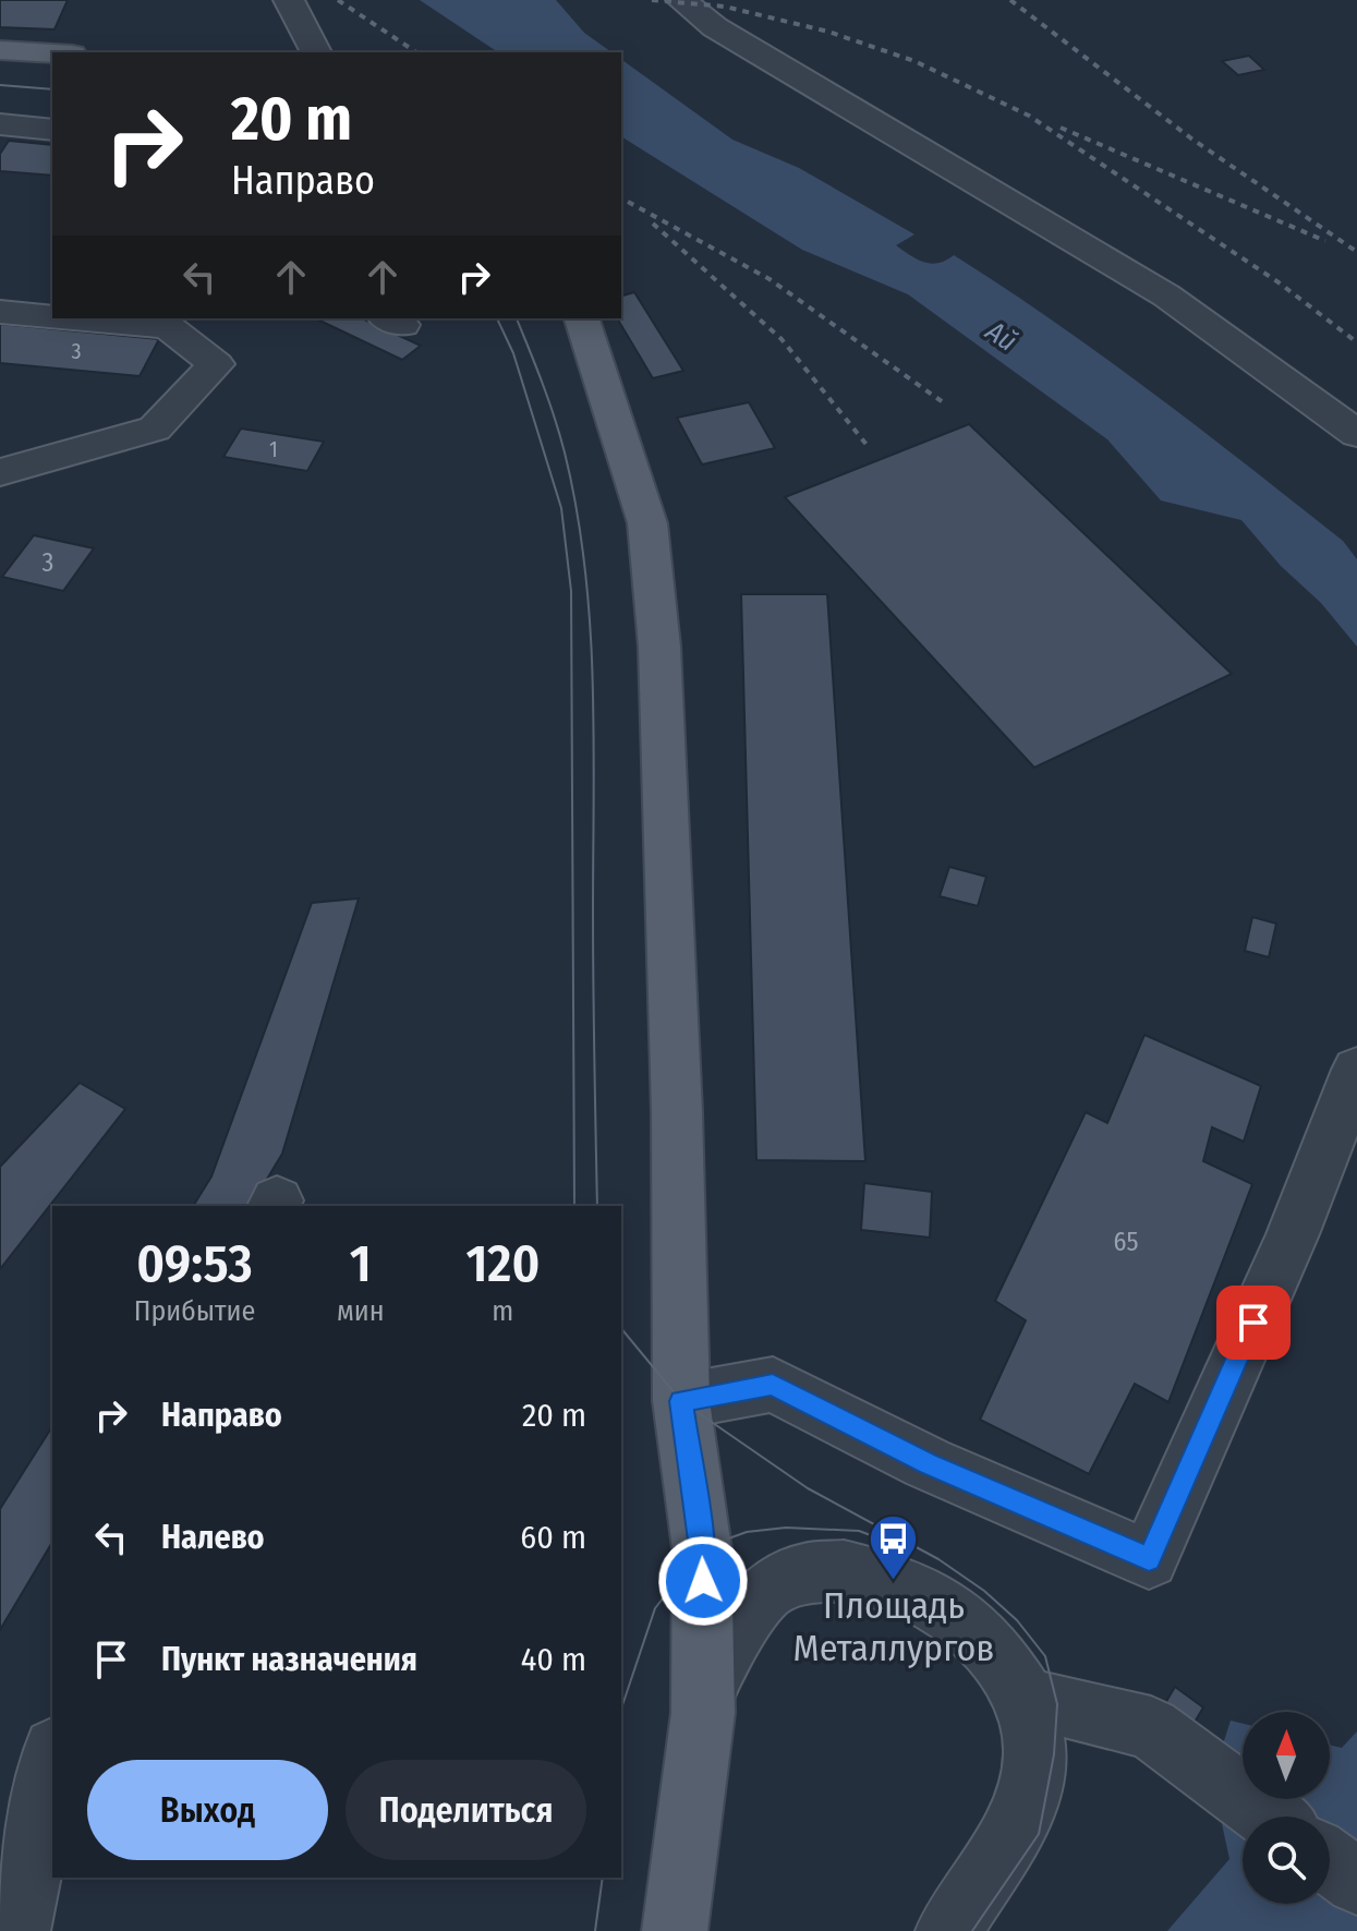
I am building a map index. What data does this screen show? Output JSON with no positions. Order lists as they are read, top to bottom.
{
  "water": ["Ай"],
  "places": {
    "bus stop": ["Площадь Металлургов"]
  },
  "house_numbers": [
    "3",
    "1",
    "3",
    "65"
  ],
  "north": "top",
  "page": {
    "turn": ["20 m", "Направо"],
    "eta": [
      "09:53",
      "Прибытие",
      "1",
      "мин",
      "120",
      "m"
    ],
    "list": [
      {
        "name": "Направо",
        "value": "20 m"
      },
      {
        "name": "Налево",
        "value": "60 m"
      },
      {
        "name": "Пункт назначения",
        "value": "40 m"
      }
    ],
    "buttons": ["Выход", "Поделиться"]
  }
}
